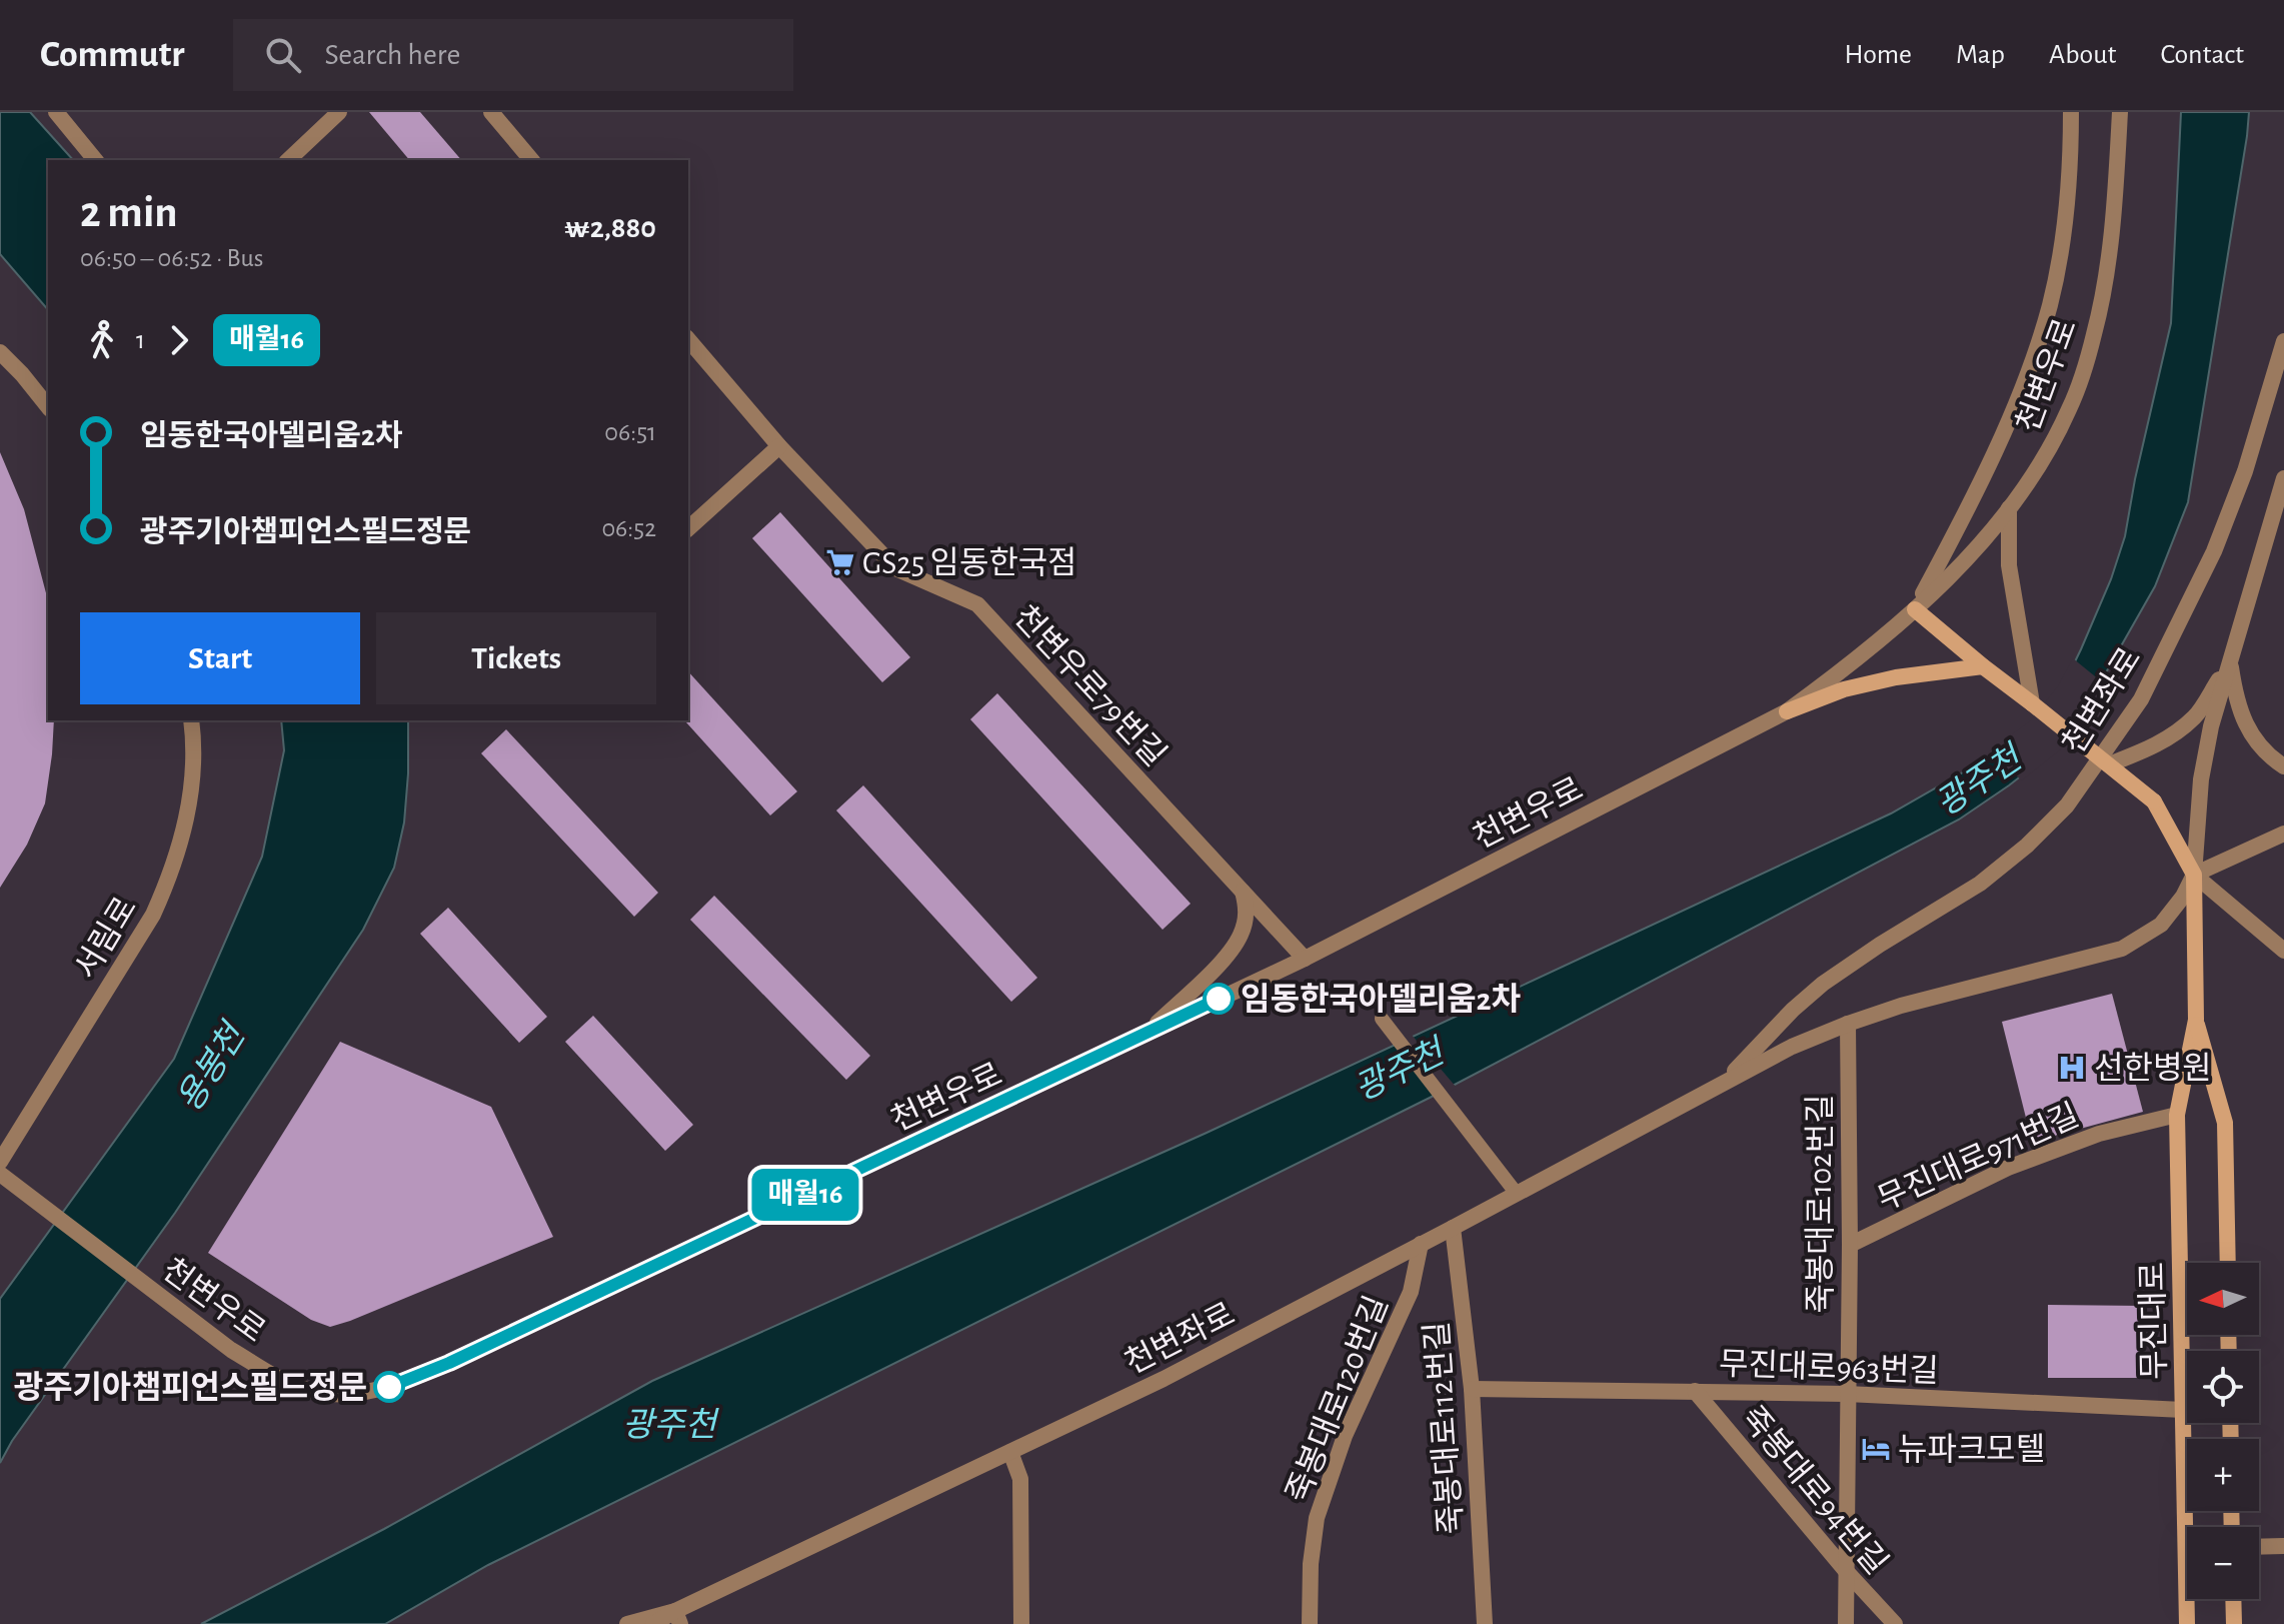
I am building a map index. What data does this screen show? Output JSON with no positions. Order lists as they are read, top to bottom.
{
  "streets": {
    "main road": ["무진대로"],
    "street": [
      "천변우로",
      "천변우로79번길",
      "천변좌로",
      "서림로",
      "무진대로971번길",
      "죽봉대로102번길",
      "무진대로963번길",
      "죽봉대로120번길",
      "죽봉대로112번길",
      "죽봉대로94번길"
    ]
  },
  "crossings": [
    ["천변우로", "천변우로79번길"],
    ["천변좌로", "죽봉대로102번길"],
    ["천변좌로", "무진대로"],
    ["천변좌로", "죽봉대로120번길"],
    ["천변좌로", "죽봉대로112번길"],
    ["무진대로971번길", "죽봉대로102번길"],
    ["무진대로971번길", "무진대로"],
    ["죽봉대로102번길", "무진대로963번길"],
    ["죽봉대로102번길", "죽봉대로94번길"],
    ["무진대로", "무진대로963번길"],
    ["무진대로963번길", "죽봉대로112번길"],
    ["무진대로963번길", "죽봉대로94번길"]
  ],
  "water": ["광주천", "용봉천"],
  "places": {
    "supermarket": ["GS25 임동한국점"],
    "other": ["임동한국아델리움2차", "광주기아챔피언스필드정문"],
    "hospital": ["선한병원"],
    "hotel": ["뉴파크모텔"]
  },
  "lines": ["bus line 매월16"],
  "north": "left",
  "page": {
    "header": "Commutr",
    "search": "Search here",
    "nav": [
      "Home",
      "Map",
      "About",
      "Contact"
    ],
    "on_map": "매월16",
    "heading": ["2 min", "06:50 – 06:52 · Bus", "₩2,880"],
    "legs": ["1", "매월16"],
    "list": [
      {
        "name": "임동한국아델리움2차",
        "value": "06:51"
      },
      {
        "name": "광주기아챔피언스필드정문",
        "value": "06:52"
      }
    ],
    "buttons": ["Start", "Tickets"],
    "map_buttons": ["+", "−"]
  }
}
